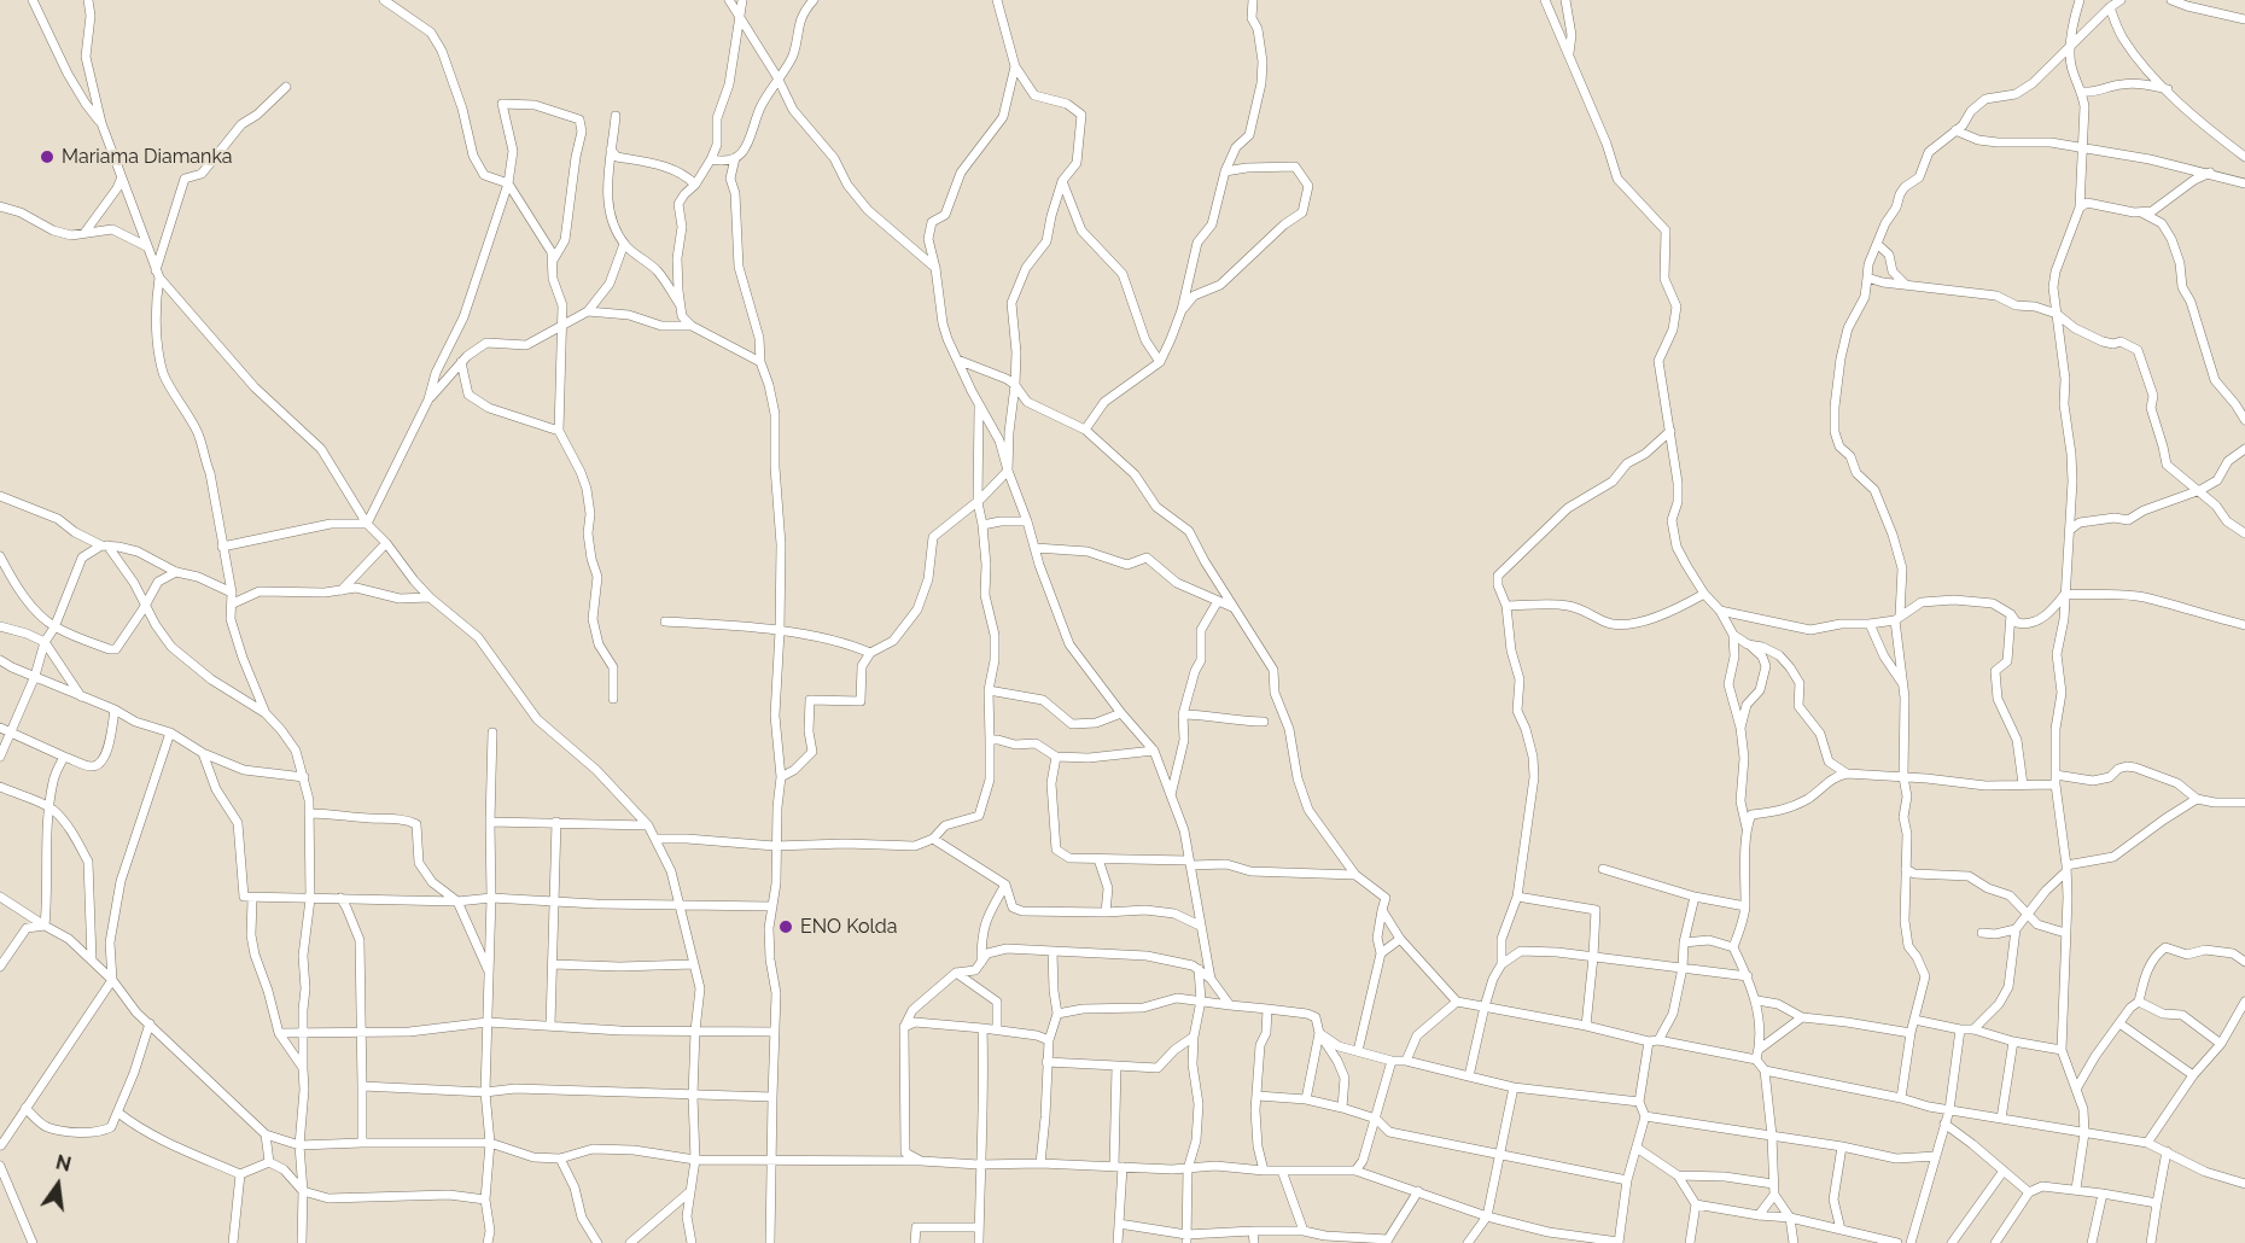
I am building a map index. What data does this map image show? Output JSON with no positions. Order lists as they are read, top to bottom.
{
  "places": ["Mariama Diamanka", "ENO Kolda"],
  "north": "top"
}
